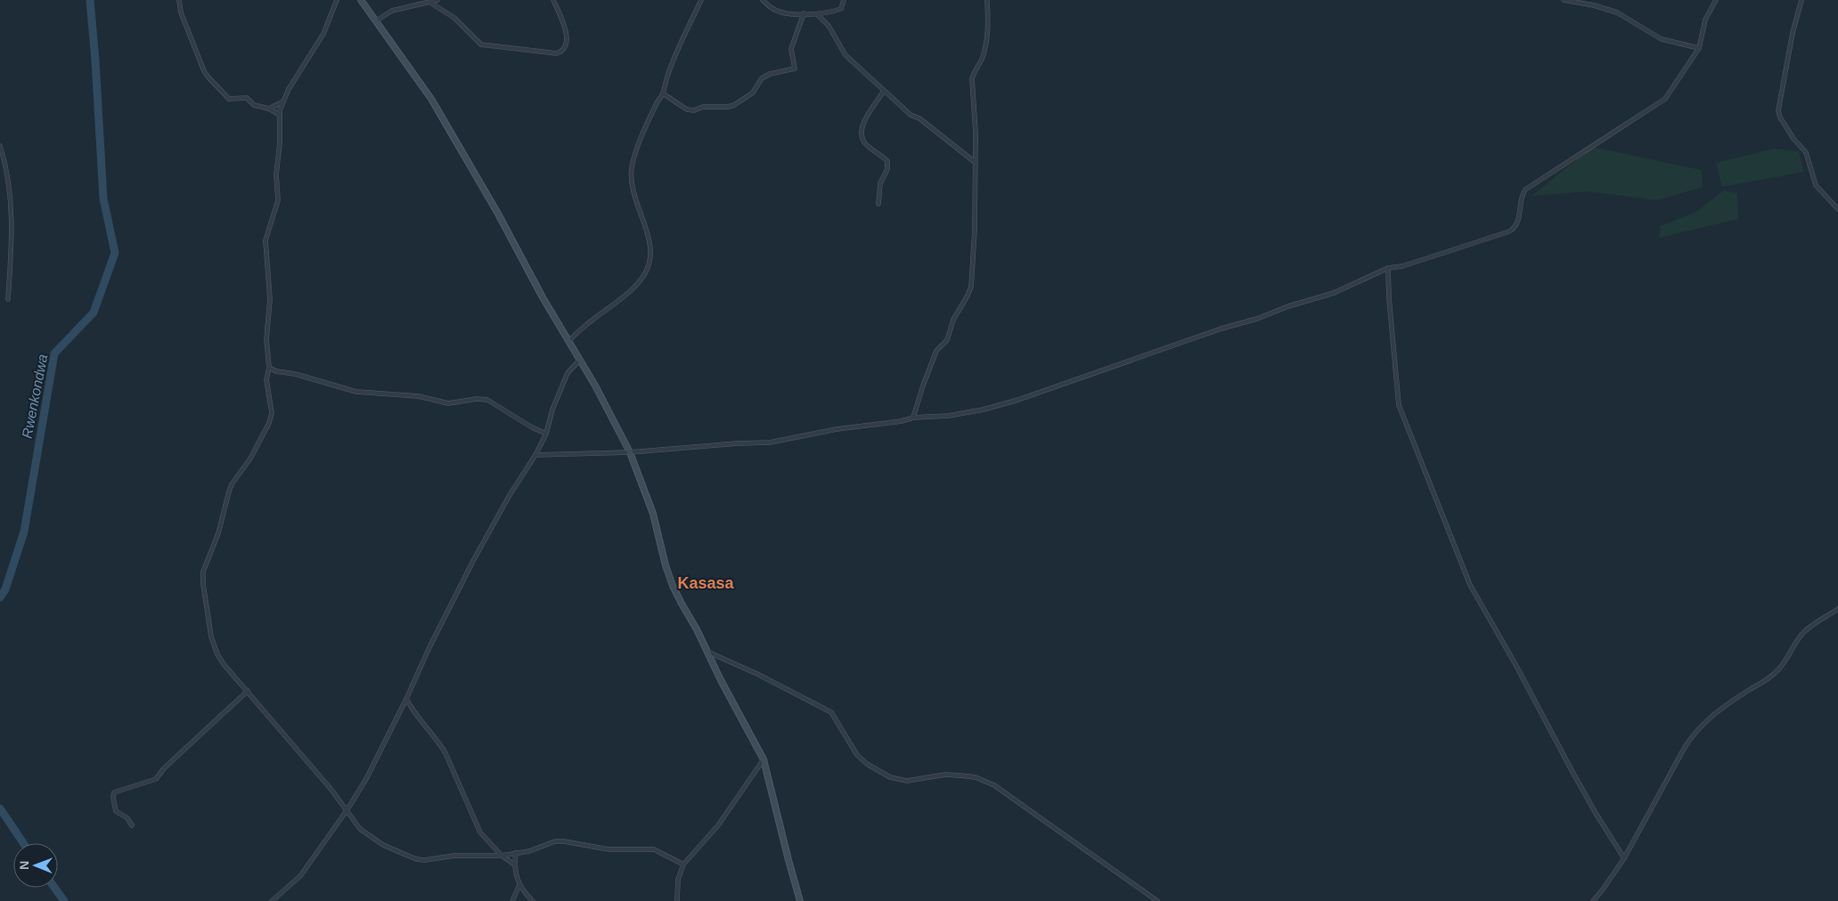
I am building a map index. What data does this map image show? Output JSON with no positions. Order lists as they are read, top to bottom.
{
  "districts": ["Kasasa"],
  "water": ["Rwenkondwa"],
  "north": "left"
}
